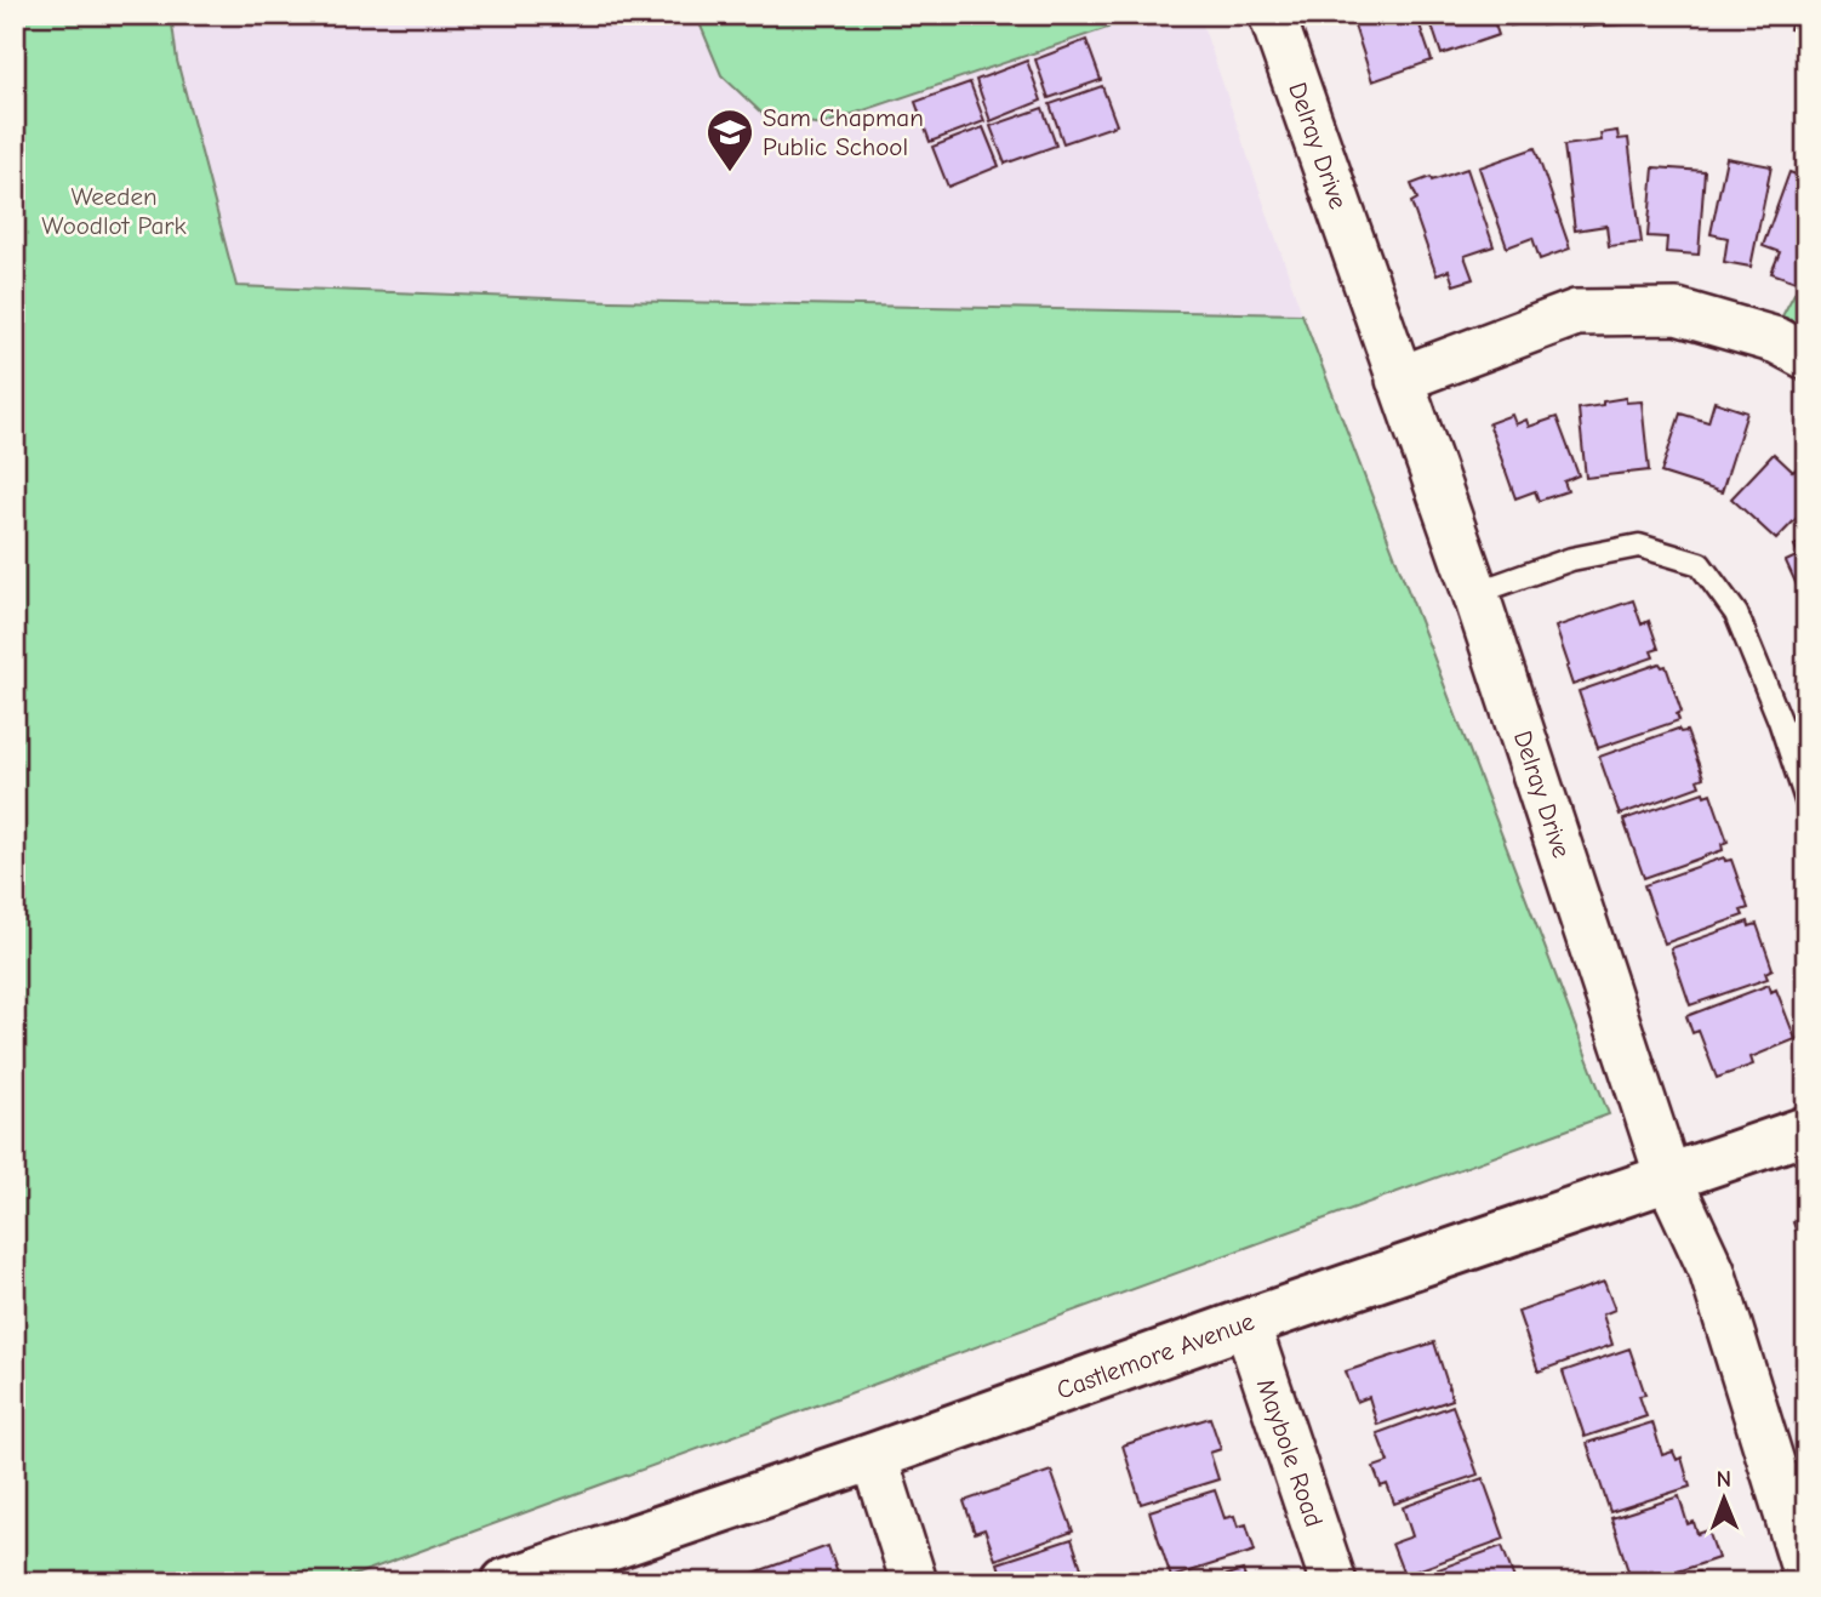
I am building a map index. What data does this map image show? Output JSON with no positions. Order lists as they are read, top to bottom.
{
  "streets": {
    "street": ["Delray Drive", "Castlemore Avenue", "Maybole Road"]
  },
  "crossings": [
    ["Delray Drive", "Castlemore Avenue"],
    ["Castlemore Avenue", "Maybole Road"]
  ],
  "parks": ["Weeden Woodlot Park"],
  "places": {
    "school or university": ["Sam Chapman Public School"]
  },
  "north": "top"
}
